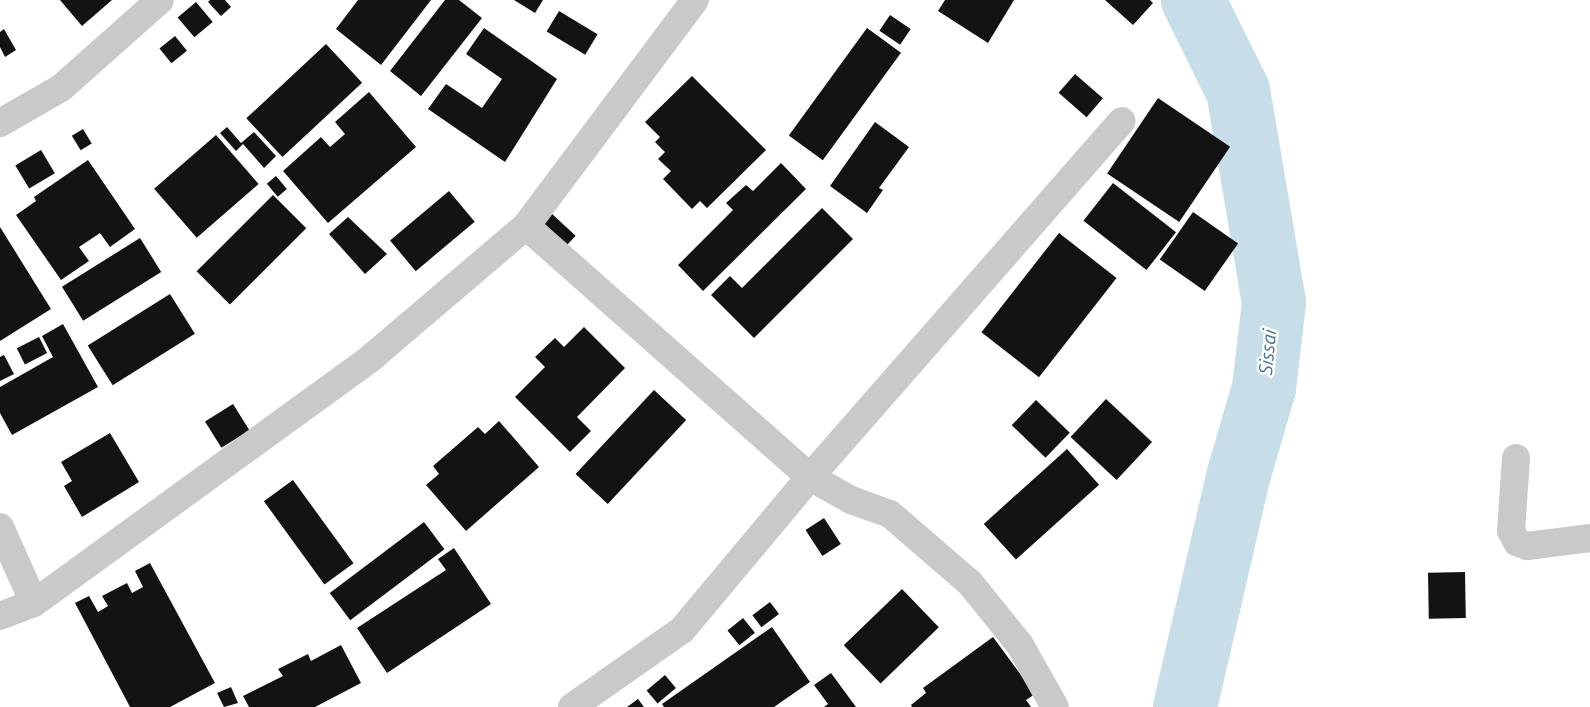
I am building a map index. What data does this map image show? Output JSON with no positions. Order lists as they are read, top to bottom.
{
  "water": ["Sissai"]
}
